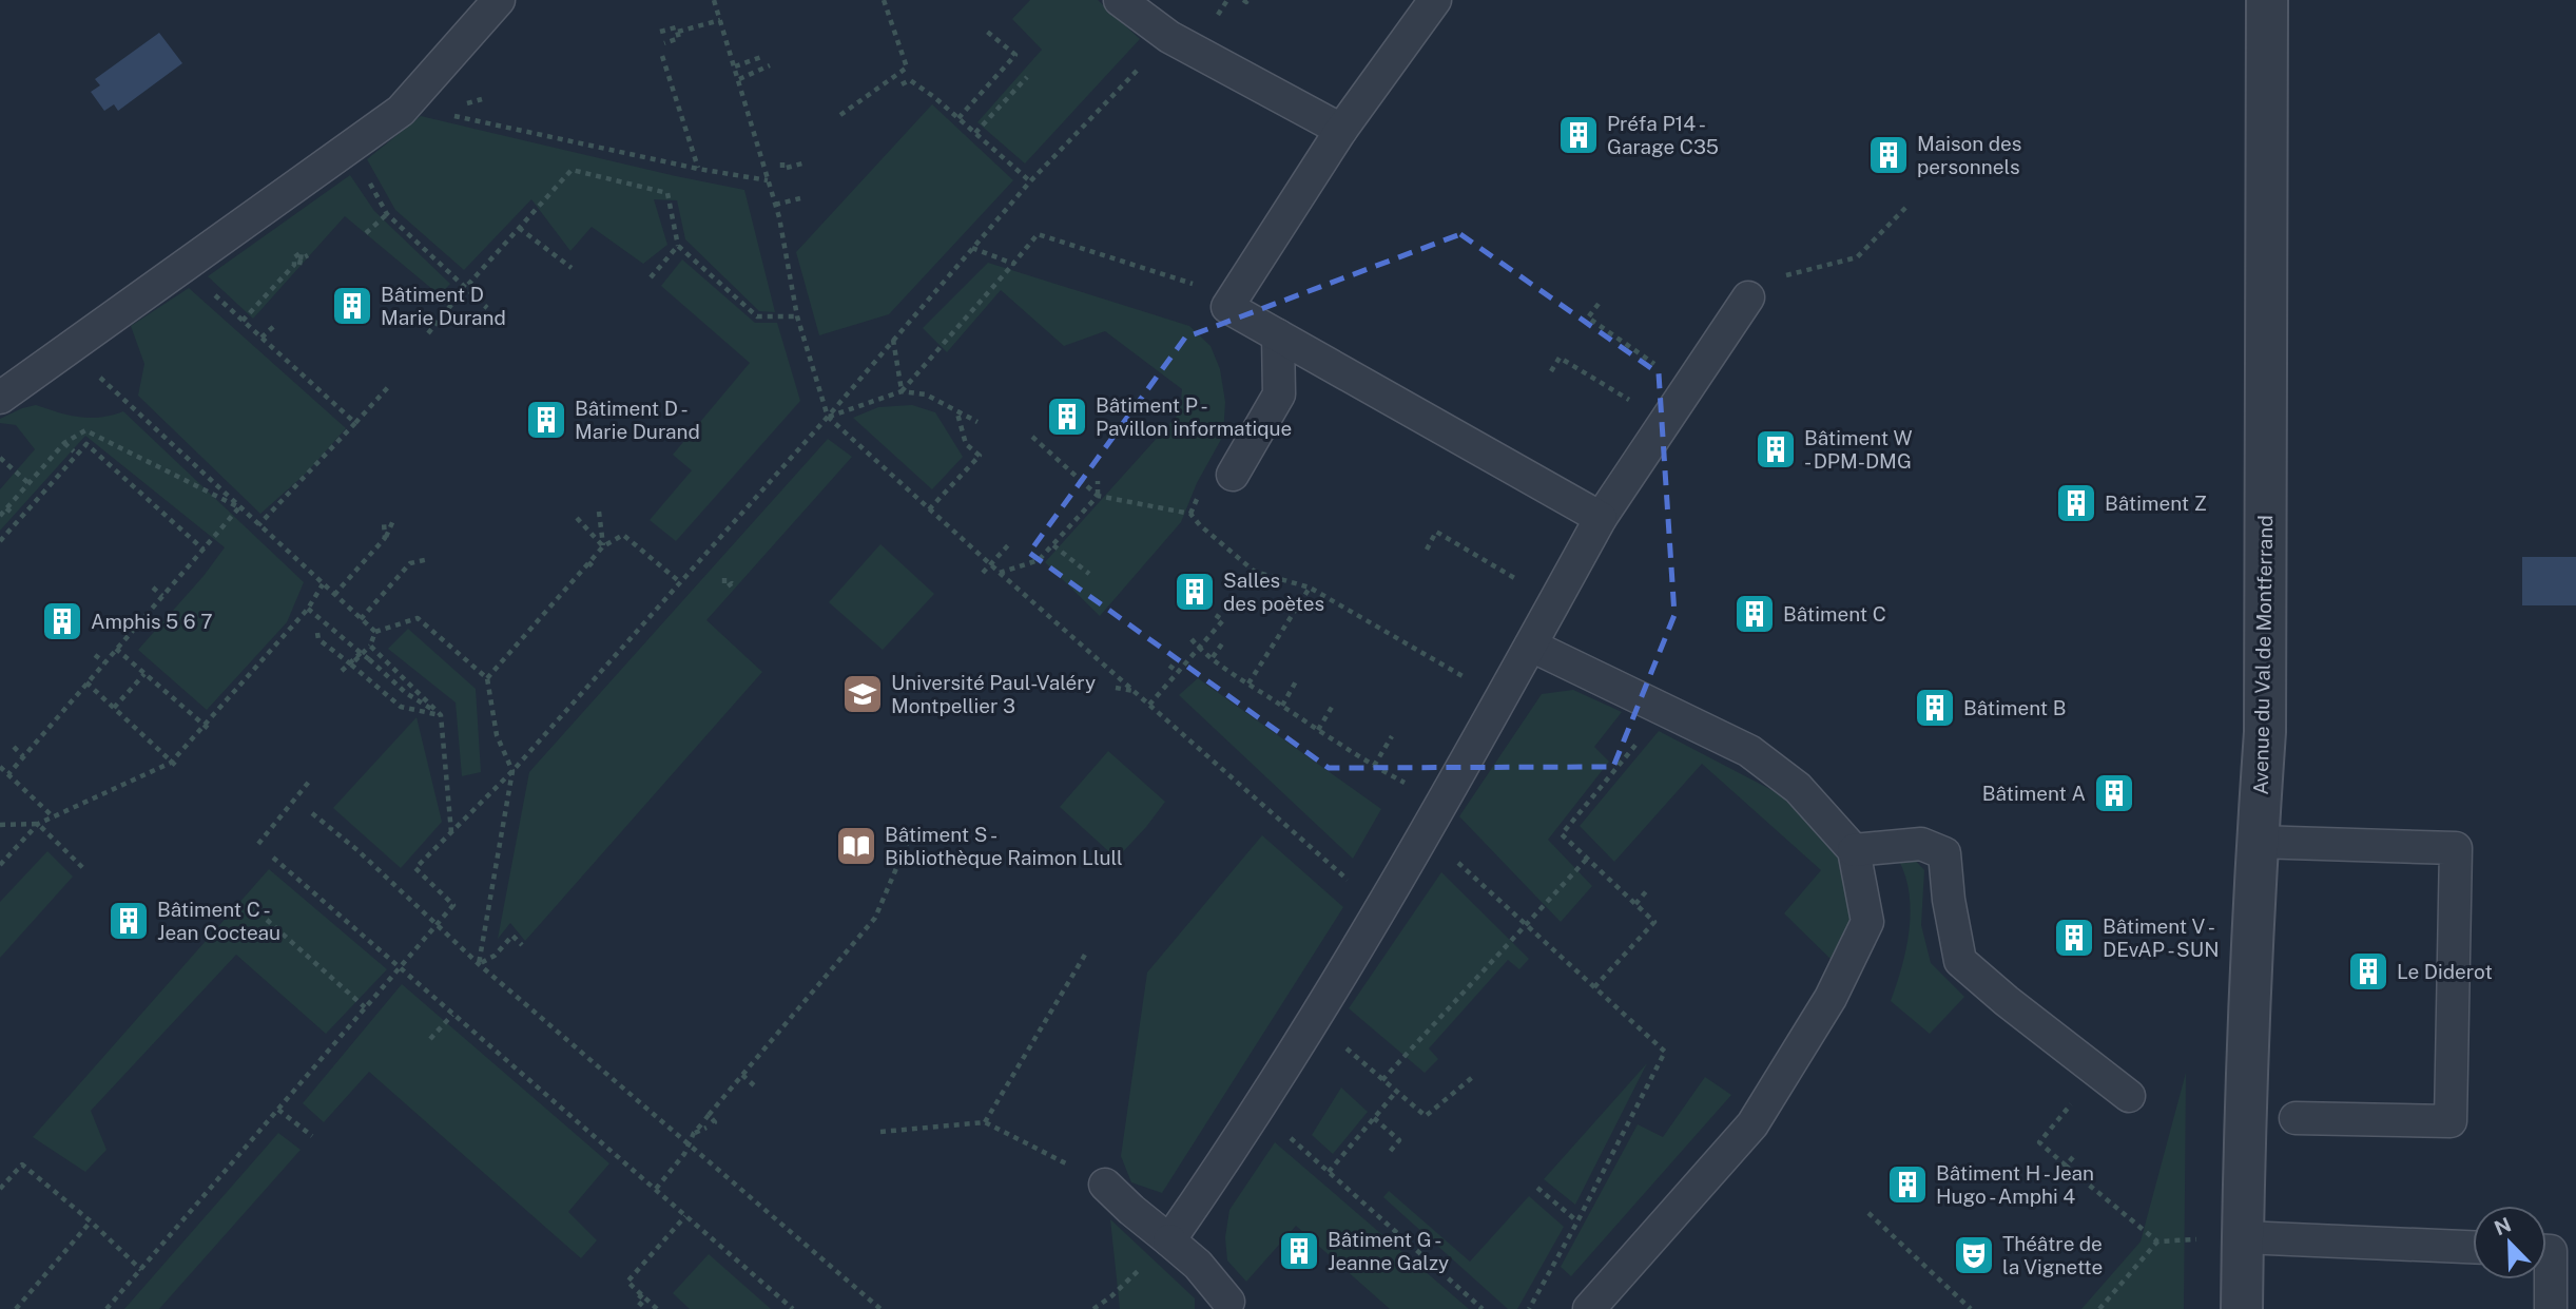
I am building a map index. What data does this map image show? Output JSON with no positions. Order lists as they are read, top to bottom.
{
  "streets": {
    "street": ["Avenue du Val de Montferrand"]
  },
  "places": {
    "building": [
      "Préfa P14 - Garage C35",
      "Maison des personnels",
      "Bâtiment D Marie Durand",
      "Bâtiment P - Pavillon informatique",
      "Bâtiment D - Marie Durand",
      "Bâtiment W - DPM-DMG",
      "Bâtiment Z",
      "Salles des poètes",
      "Bâtiment C",
      "Amphis 5 6 7",
      "Bâtiment B",
      "Bâtiment A",
      "Bâtiment C - Jean Cocteau",
      "Bâtiment V - DEvAP - SUN",
      "Le Diderot",
      "Bâtiment H - Jean Hugo - Amphi 4",
      "Bâtiment G - Jeanne Galzy"
    ],
    "school or university": ["Université Paul-Valéry Montpellier 3"],
    "library": ["Bâtiment S - Bibliothèque Raimon Llull"],
    "theatre": ["Théâtre de la Vignette"]
  },
  "north": "top left"
}
